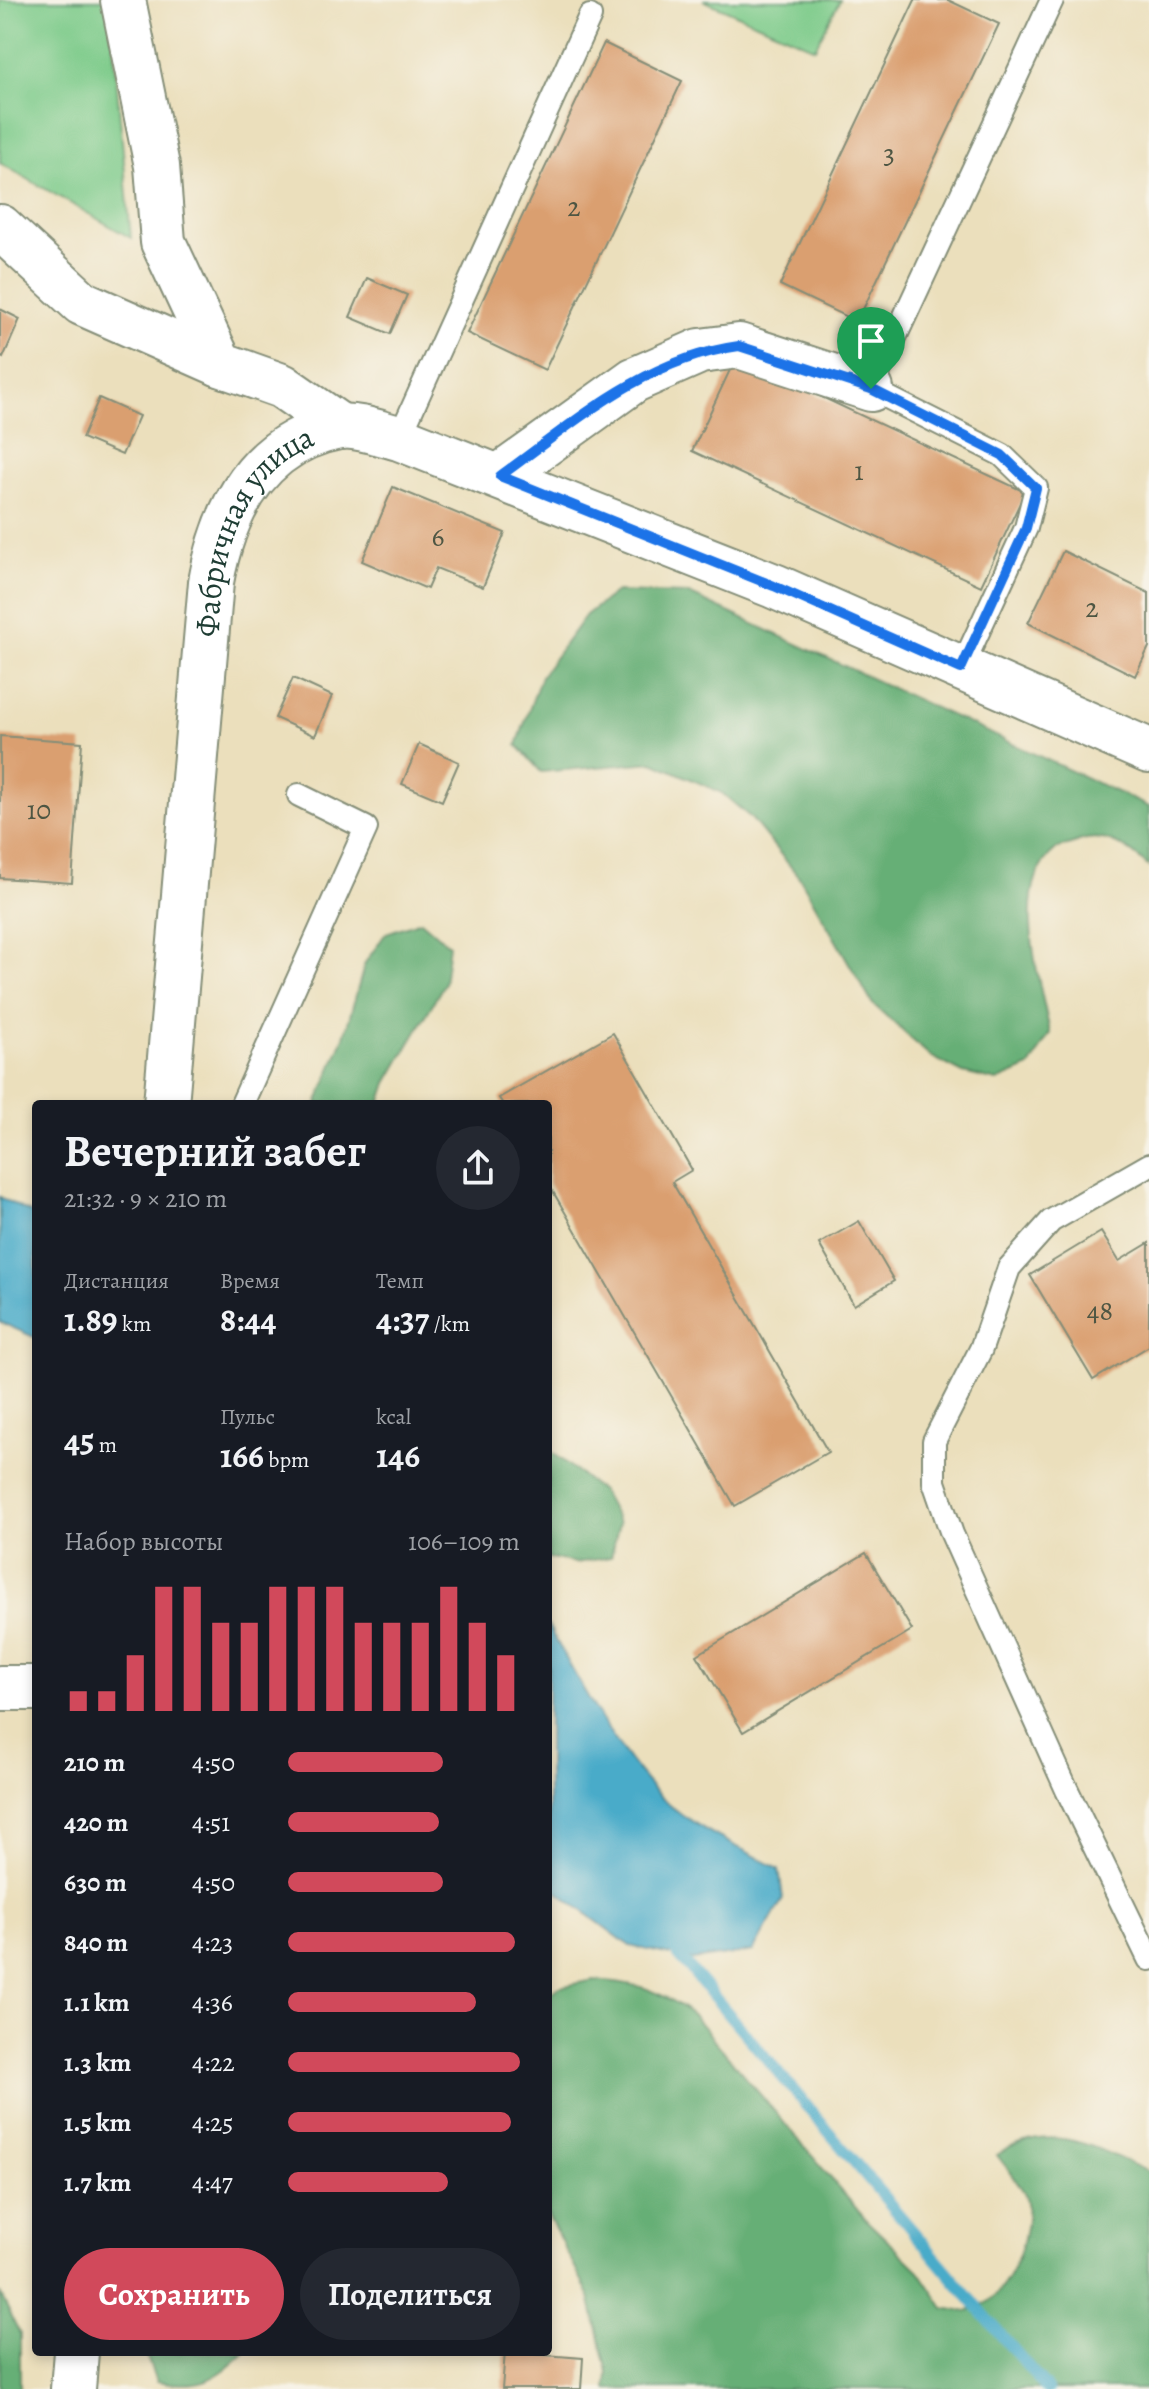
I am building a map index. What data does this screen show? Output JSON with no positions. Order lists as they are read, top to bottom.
{
  "streets": {
    "street": ["Фабричная улица"]
  },
  "house_numbers": [
    "3",
    "2",
    "1",
    "6",
    "2",
    "10",
    "48"
  ],
  "page": {
    "heading": ["Вечерний забег", "21:32 · 9 × 210 m"],
    "stats": [
      ["Дистанция", "1.89 km"],
      ["Время", "8:44"],
      ["Темп", "4:37 /km"],
      ["45 m"],
      ["Пульс", "166 bpm"],
      ["kcal", "146"]
    ],
    "chart": ["Набор высоты", "106–109 m"],
    "list": [
      {
        "name": "210 m",
        "note": "4:50"
      },
      {
        "name": "420 m",
        "note": "4:51"
      },
      {
        "name": "630 m",
        "note": "4:50"
      },
      {
        "name": "840 m",
        "note": "4:23"
      },
      {
        "name": "1.1 km",
        "note": "4:36"
      },
      {
        "name": "1.3 km",
        "note": "4:22"
      },
      {
        "name": "1.5 km",
        "note": "4:25"
      },
      {
        "name": "1.7 km",
        "note": "4:47"
      }
    ],
    "buttons": ["Сохранить", "Поделиться"]
  }
}
